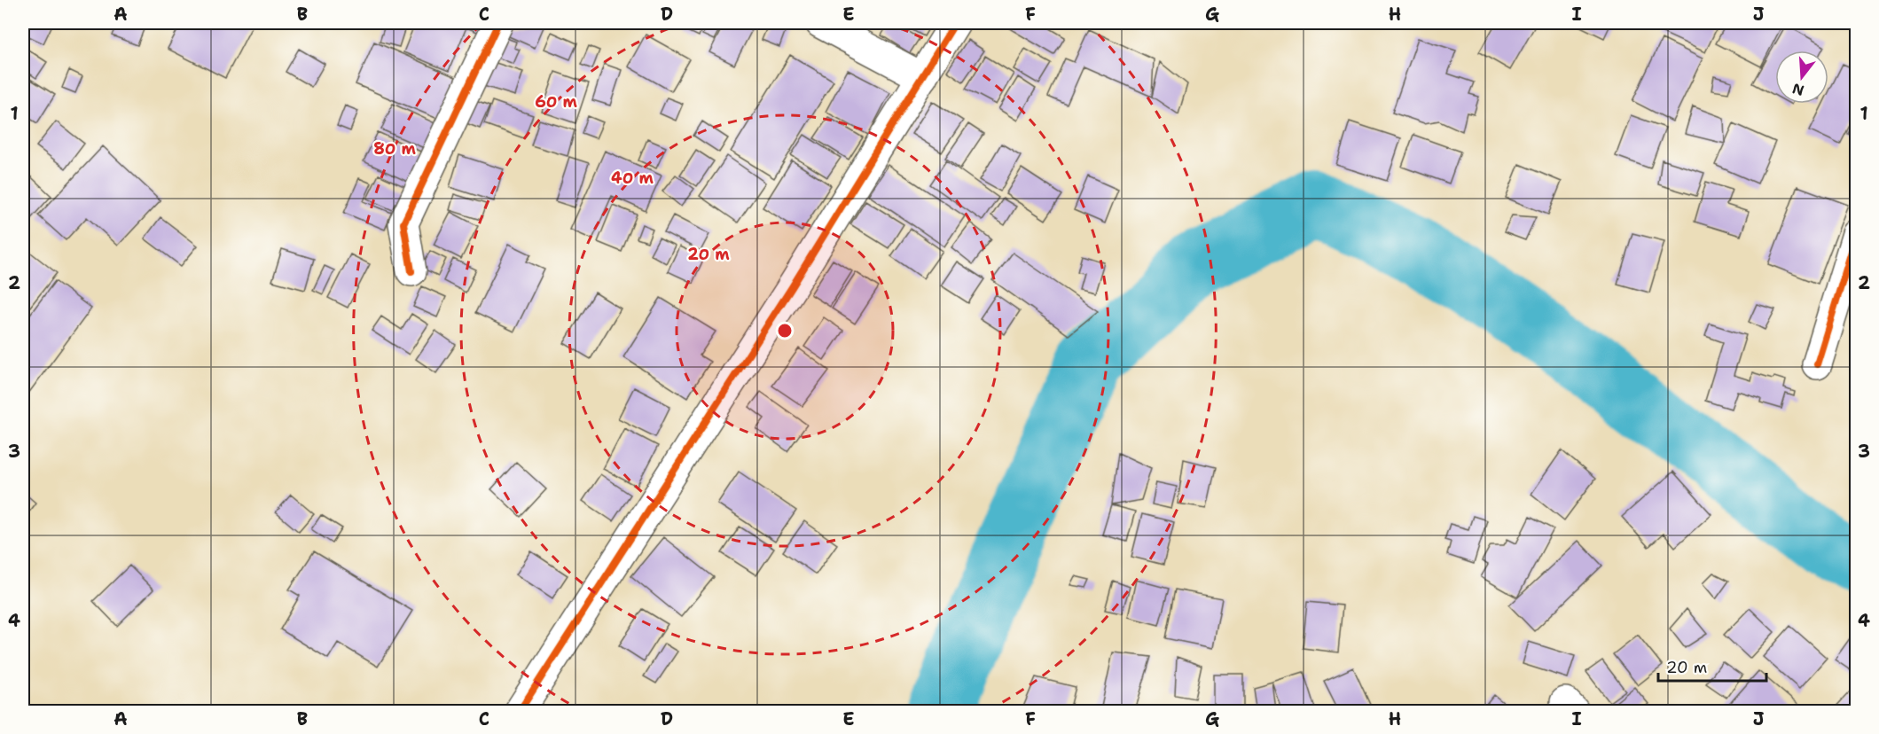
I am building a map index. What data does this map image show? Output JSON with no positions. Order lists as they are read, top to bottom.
{
  "scale_bar": "20 m",
  "north": "bottom",
  "grid": {
    "columns": [
      "A",
      "B",
      "C",
      "D",
      "E",
      "F",
      "G",
      "H",
      "I",
      "J"
    ],
    "rows": [
      "1",
      "2",
      "3",
      "4"
    ]
  },
  "rings": [
    "60 m",
    "80 m",
    "40 m",
    "20 m"
  ]
}
